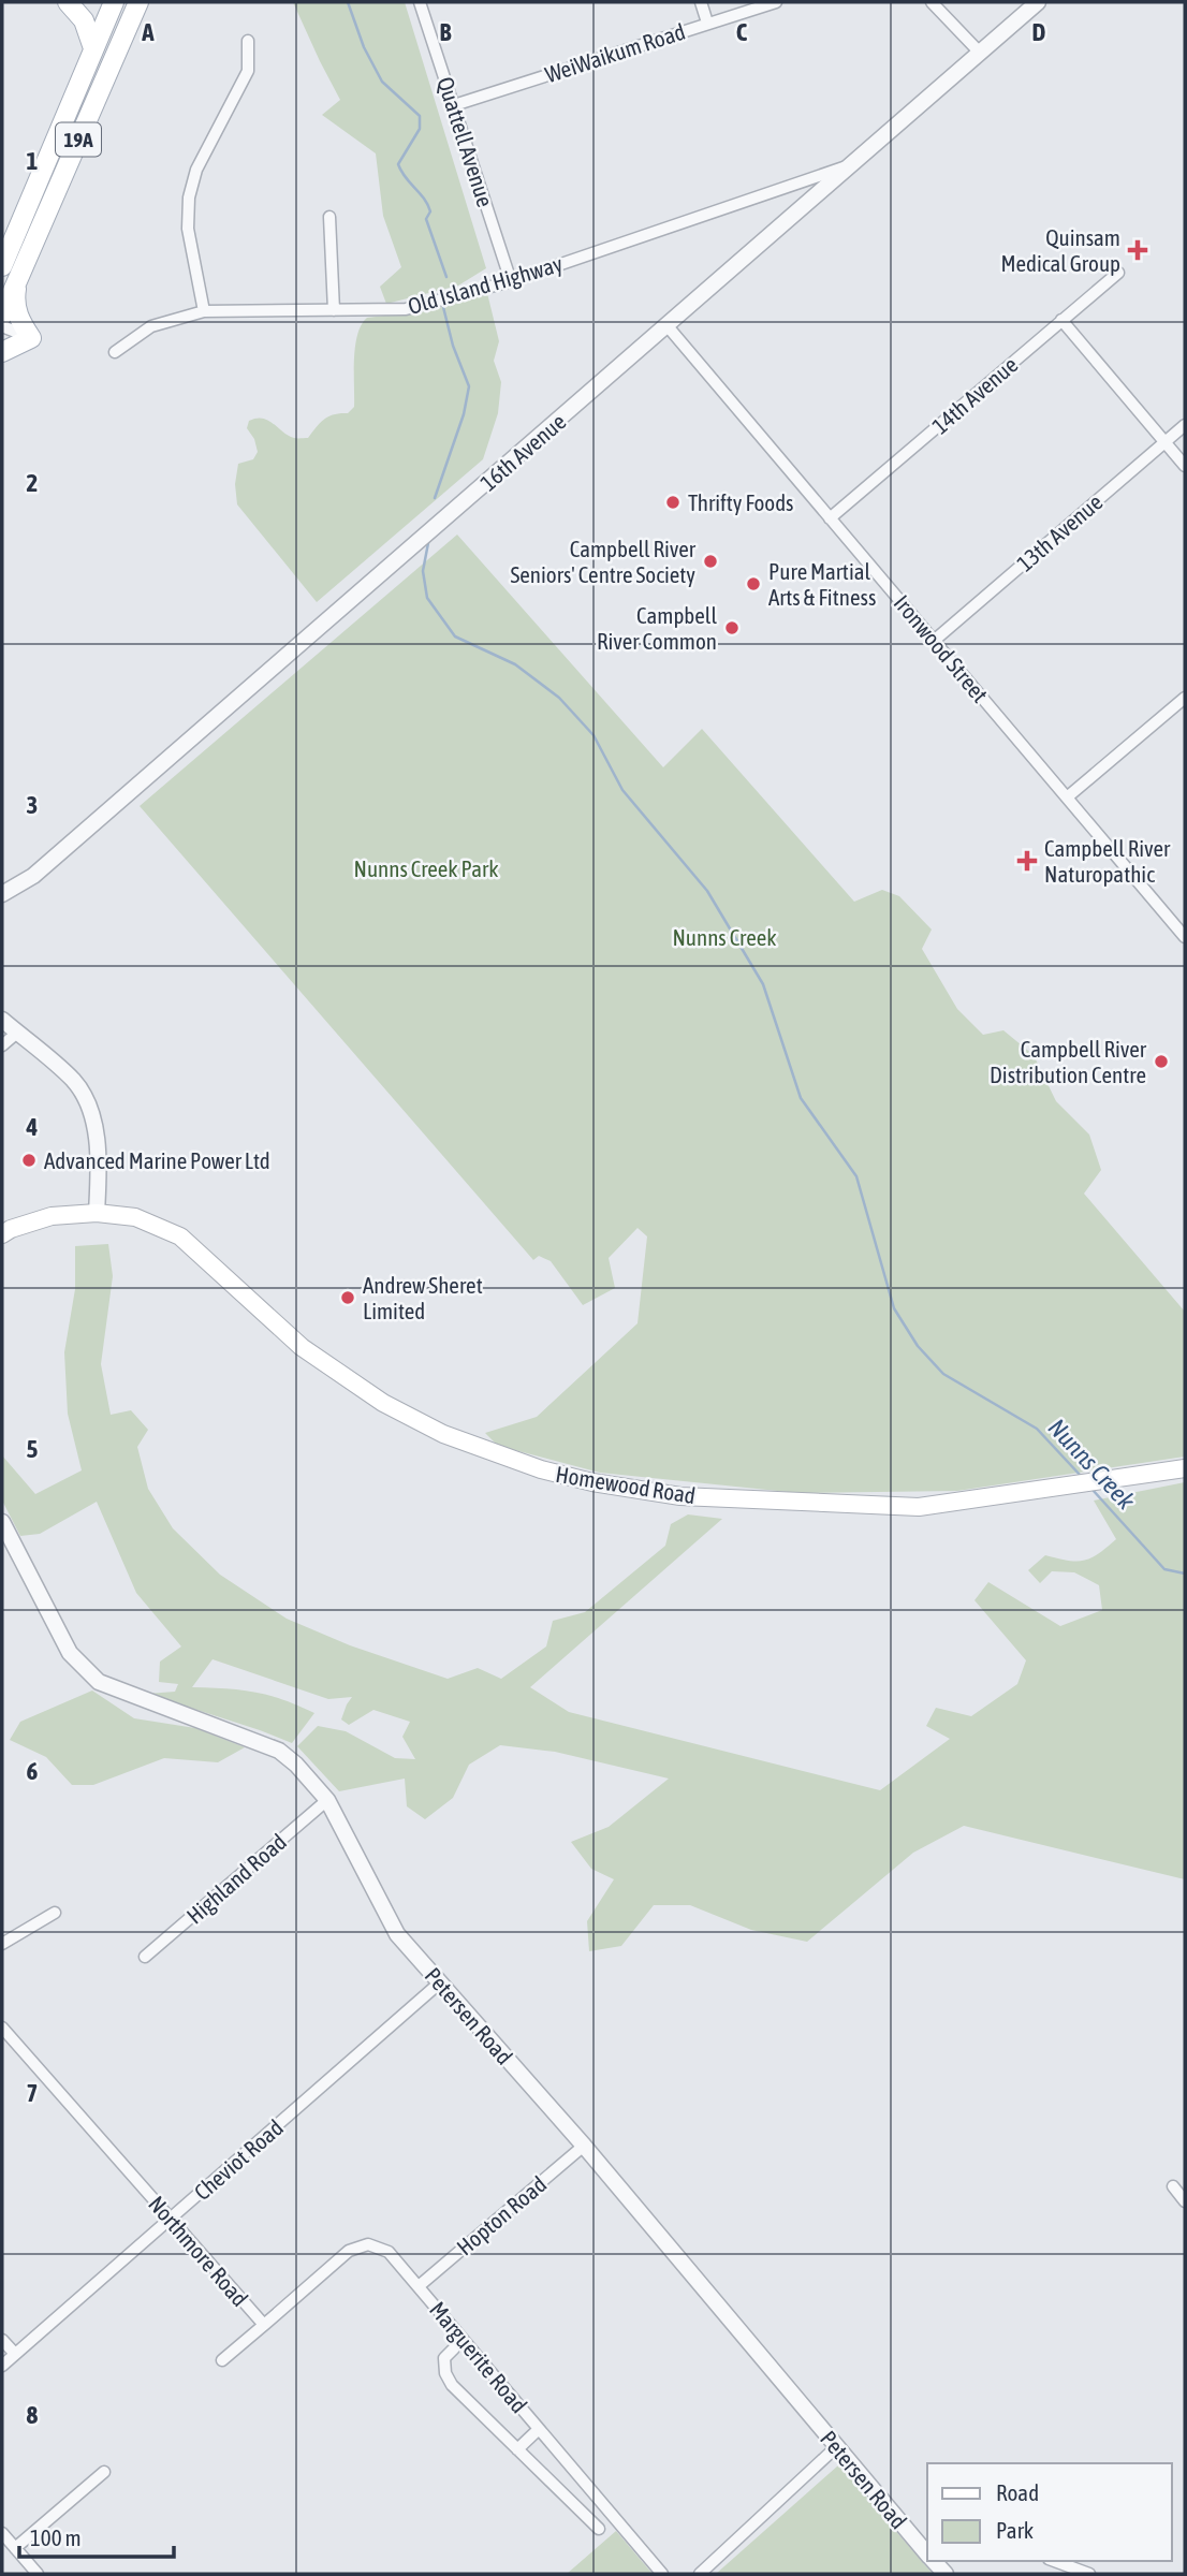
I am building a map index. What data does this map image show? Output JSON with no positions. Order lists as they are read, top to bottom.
{
  "streets": {
    "main road": ["19A", "Homewood Road"],
    "street": [
      "WeiWaikum Road",
      "Quattell Avenue",
      "Old Island Highway",
      "14th Avenue",
      "16th Avenue",
      "13th Avenue",
      "Ironwood Street",
      "Highland Road",
      "Petersen Road",
      "Cheviot Road",
      "Hopton Road",
      "Northmore Road",
      "Marguerite Road"
    ]
  },
  "crossings": [
    ["WeiWaikum Road", "Quattell Avenue"],
    ["Quattell Avenue", "Old Island Highway"],
    ["Old Island Highway", "16th Avenue"],
    ["14th Avenue", "Ironwood Street"],
    ["16th Avenue", "Ironwood Street"],
    ["13th Avenue", "Ironwood Street"],
    ["Highland Road", "Petersen Road"],
    ["Petersen Road", "Cheviot Road"],
    ["Petersen Road", "Hopton Road"],
    ["Cheviot Road", "Northmore Road"],
    ["Hopton Road", "Northmore Road"],
    ["Hopton Road", "Marguerite Road"],
    ["Northmore Road", "Marguerite Road"]
  ],
  "water": ["Nunns Creek"],
  "parks": ["Nunns Creek Park", "Nunns Creek"],
  "places": {
    "health": ["Quinsam Medical Group", "Campbell River Naturopathic"],
    "other": [
      "Thrifty Foods",
      "Campbell River Seniors' Centre Society",
      "Pure Martial Arts & Fitness",
      "Campbell River Common",
      "Campbell River Distribution Centre",
      "Advanced Marine Power Ltd",
      "Andrew Sheret Limited"
    ]
  },
  "legend": ["Road", "Park"],
  "scale_bar": "100 m",
  "grid": {
    "columns": [
      "A",
      "B",
      "C",
      "D"
    ],
    "rows": [
      "1",
      "2",
      "3",
      "4",
      "5",
      "6",
      "7",
      "8"
    ]
  }
}
